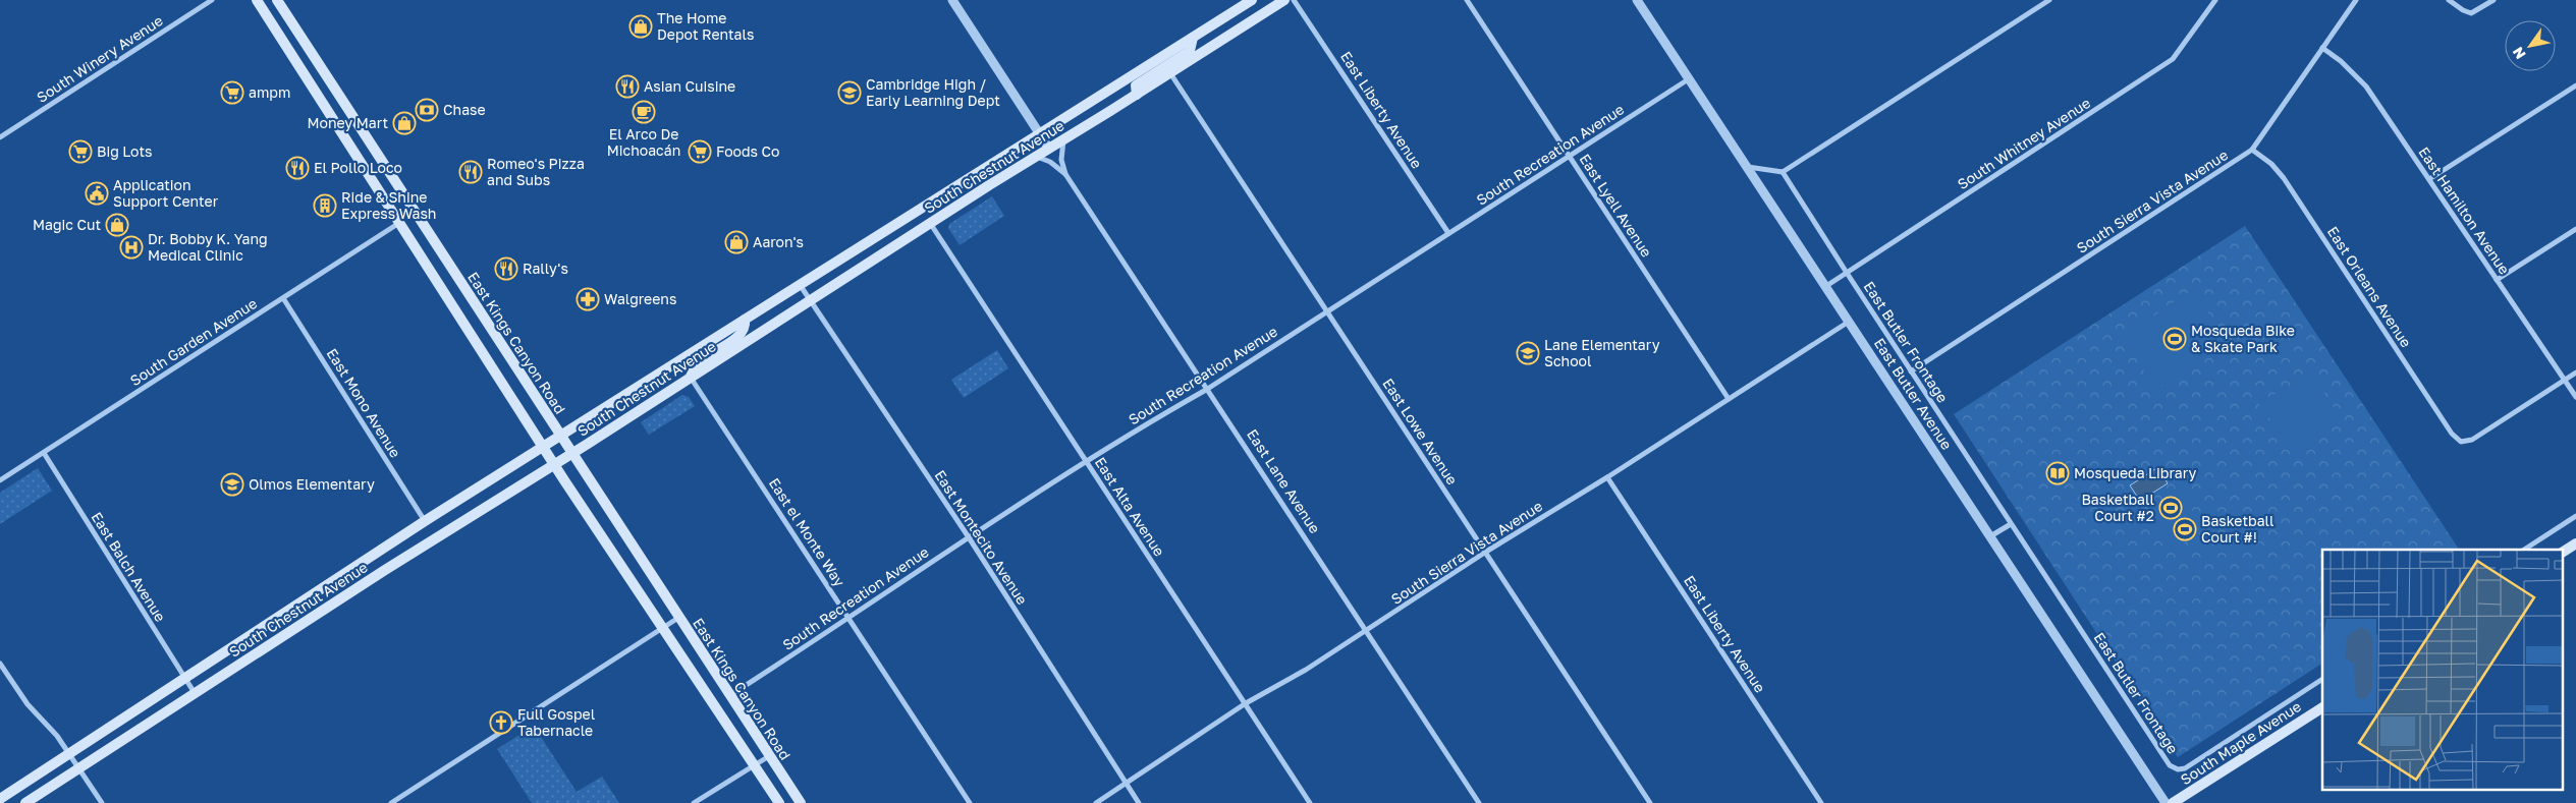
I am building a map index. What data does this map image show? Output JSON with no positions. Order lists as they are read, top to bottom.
{
  "streets": {
    "main road": ["South Chestnut Avenue", "East Kings Canyon Road", "South Maple Avenue"],
    "street": [
      "South Winery Avenue",
      "East Liberty Avenue",
      "South Whitney Avenue",
      "South Recreation Avenue",
      "South Sierra Vista Avenue",
      "East Lyell Avenue",
      "East Hamilton Avenue",
      "East Orleans Avenue",
      "South Garden Avenue",
      "East Butler Frontage",
      "East Butler Avenue",
      "East Mono Avenue",
      "East Lowe Avenue",
      "East Lane Avenue",
      "East Alta Avenue",
      "East el Monte Way",
      "East Montecito Avenue",
      "East Balch Avenue"
    ]
  },
  "crossings": [
    ["East Liberty Avenue", "South Recreation Avenue"],
    ["East Liberty Avenue", "South Sierra Vista Avenue"],
    ["South Whitney Avenue", "East Butler Frontage"],
    ["South Whitney Avenue", "East Butler Avenue"],
    ["South Recreation Avenue", "East Lyell Avenue"],
    ["South Recreation Avenue", "East Kings Canyon Road"],
    ["South Recreation Avenue", "East Butler Avenue"],
    ["South Recreation Avenue", "East Lowe Avenue"],
    ["South Recreation Avenue", "East Lane Avenue"],
    ["South Recreation Avenue", "East Alta Avenue"],
    ["South Recreation Avenue", "East el Monte Way"],
    ["South Recreation Avenue", "East Montecito Avenue"],
    ["South Chestnut Avenue", "East Kings Canyon Road"],
    ["South Chestnut Avenue", "East Mono Avenue"],
    ["South Chestnut Avenue", "East Lowe Avenue"],
    ["South Chestnut Avenue", "East Lane Avenue"],
    ["South Chestnut Avenue", "East Alta Avenue"],
    ["South Chestnut Avenue", "East el Monte Way"],
    ["South Chestnut Avenue", "East Montecito Avenue"],
    ["South Chestnut Avenue", "East Balch Avenue"],
    ["South Sierra Vista Avenue", "East Lyell Avenue"],
    ["South Sierra Vista Avenue", "East Hamilton Avenue"],
    ["South Sierra Vista Avenue", "East Orleans Avenue"],
    ["South Sierra Vista Avenue", "East Butler Frontage"],
    ["South Sierra Vista Avenue", "East Butler Avenue"],
    ["South Sierra Vista Avenue", "East Lowe Avenue"],
    ["South Sierra Vista Avenue", "East Lane Avenue"],
    ["South Sierra Vista Avenue", "East Alta Avenue"],
    ["South Sierra Vista Avenue", "East Montecito Avenue"],
    ["East Hamilton Avenue", "East Orleans Avenue"],
    ["South Garden Avenue", "East Mono Avenue"],
    ["South Garden Avenue", "East Balch Avenue"]
  ],
  "places": {
    "shop": [
      "The Home Depot Rentals",
      "Money Mart",
      "Magic Cut",
      "Aaron's"
    ],
    "restaurant": [
      "Asian Cuisine",
      "El Pollo Loco",
      "Romeo's Pizza and Subs",
      "Rally's"
    ],
    "supermarket": ["ampm", "Big Lots", "Foods Co"],
    "school or university": ["Cambridge High / Early Learning Dept", "Lane Elementary School", "Olmos Elementary"],
    "bank": ["Chase"],
    "cafe": ["El Arco De Michoacán"],
    "public building": ["Application Support Center"],
    "building": ["Ride & Shine Express Wash"],
    "hospital": ["Dr. Bobby K. Yang Medical Clinic"],
    "pharmacy": ["Walgreens"],
    "sports": ["Mosqueda Bike & Skate Park", "Basketball Court #2", "Basketball Court #!"],
    "library": ["Mosqueda Library"],
    "church": ["Full Gospel Tabernacle"]
  },
  "north": "bottom left"
}
